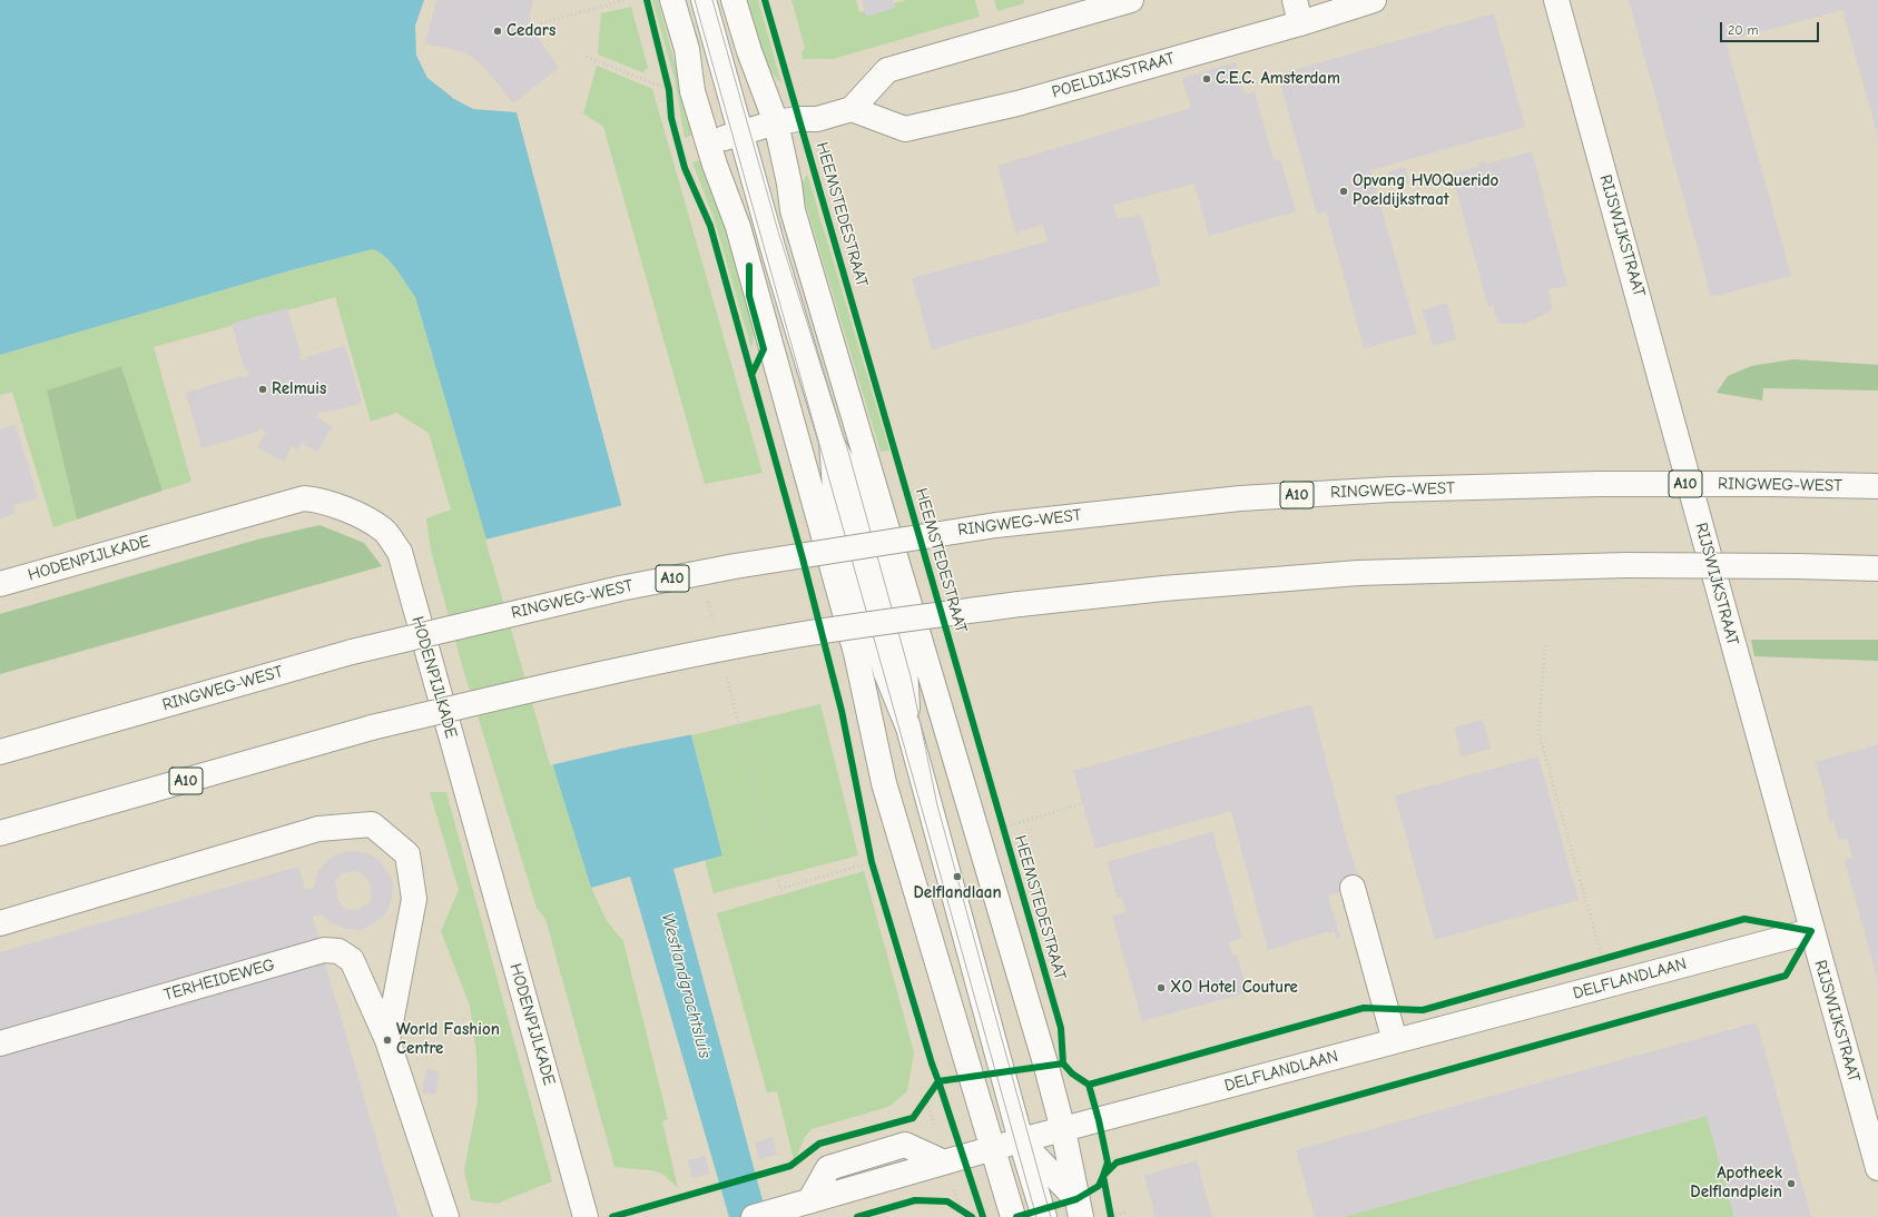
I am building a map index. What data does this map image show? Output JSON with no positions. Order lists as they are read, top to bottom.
{
  "streets": {
    "main road": [
      "POELDIJKSTRAAT",
      "RIJSWIJKSTRAAT",
      "A10",
      "RINGWEG-WEST",
      "HODENPIJLKADE",
      "DELFLANDLAAN",
      "TERHEIDEWEG"
    ],
    "cycle path": ["HEEMSTEDESTRAAT"]
  },
  "crossings": [
    ["RIJSWIJKSTRAAT", "DELFLANDLAAN"]
  ],
  "water": ["Westlandgrachtsluis"],
  "places": [
    "Cedars",
    "C.E.C. Amsterdam",
    "Opvang HVOQuerido Poeldijkstraat",
    "Relmuis",
    "Delflandlaan",
    "XO Hotel Couture",
    "World Fashion Centre",
    "Apotheek Delflandplein"
  ],
  "scale_bar": "20 m"
}
